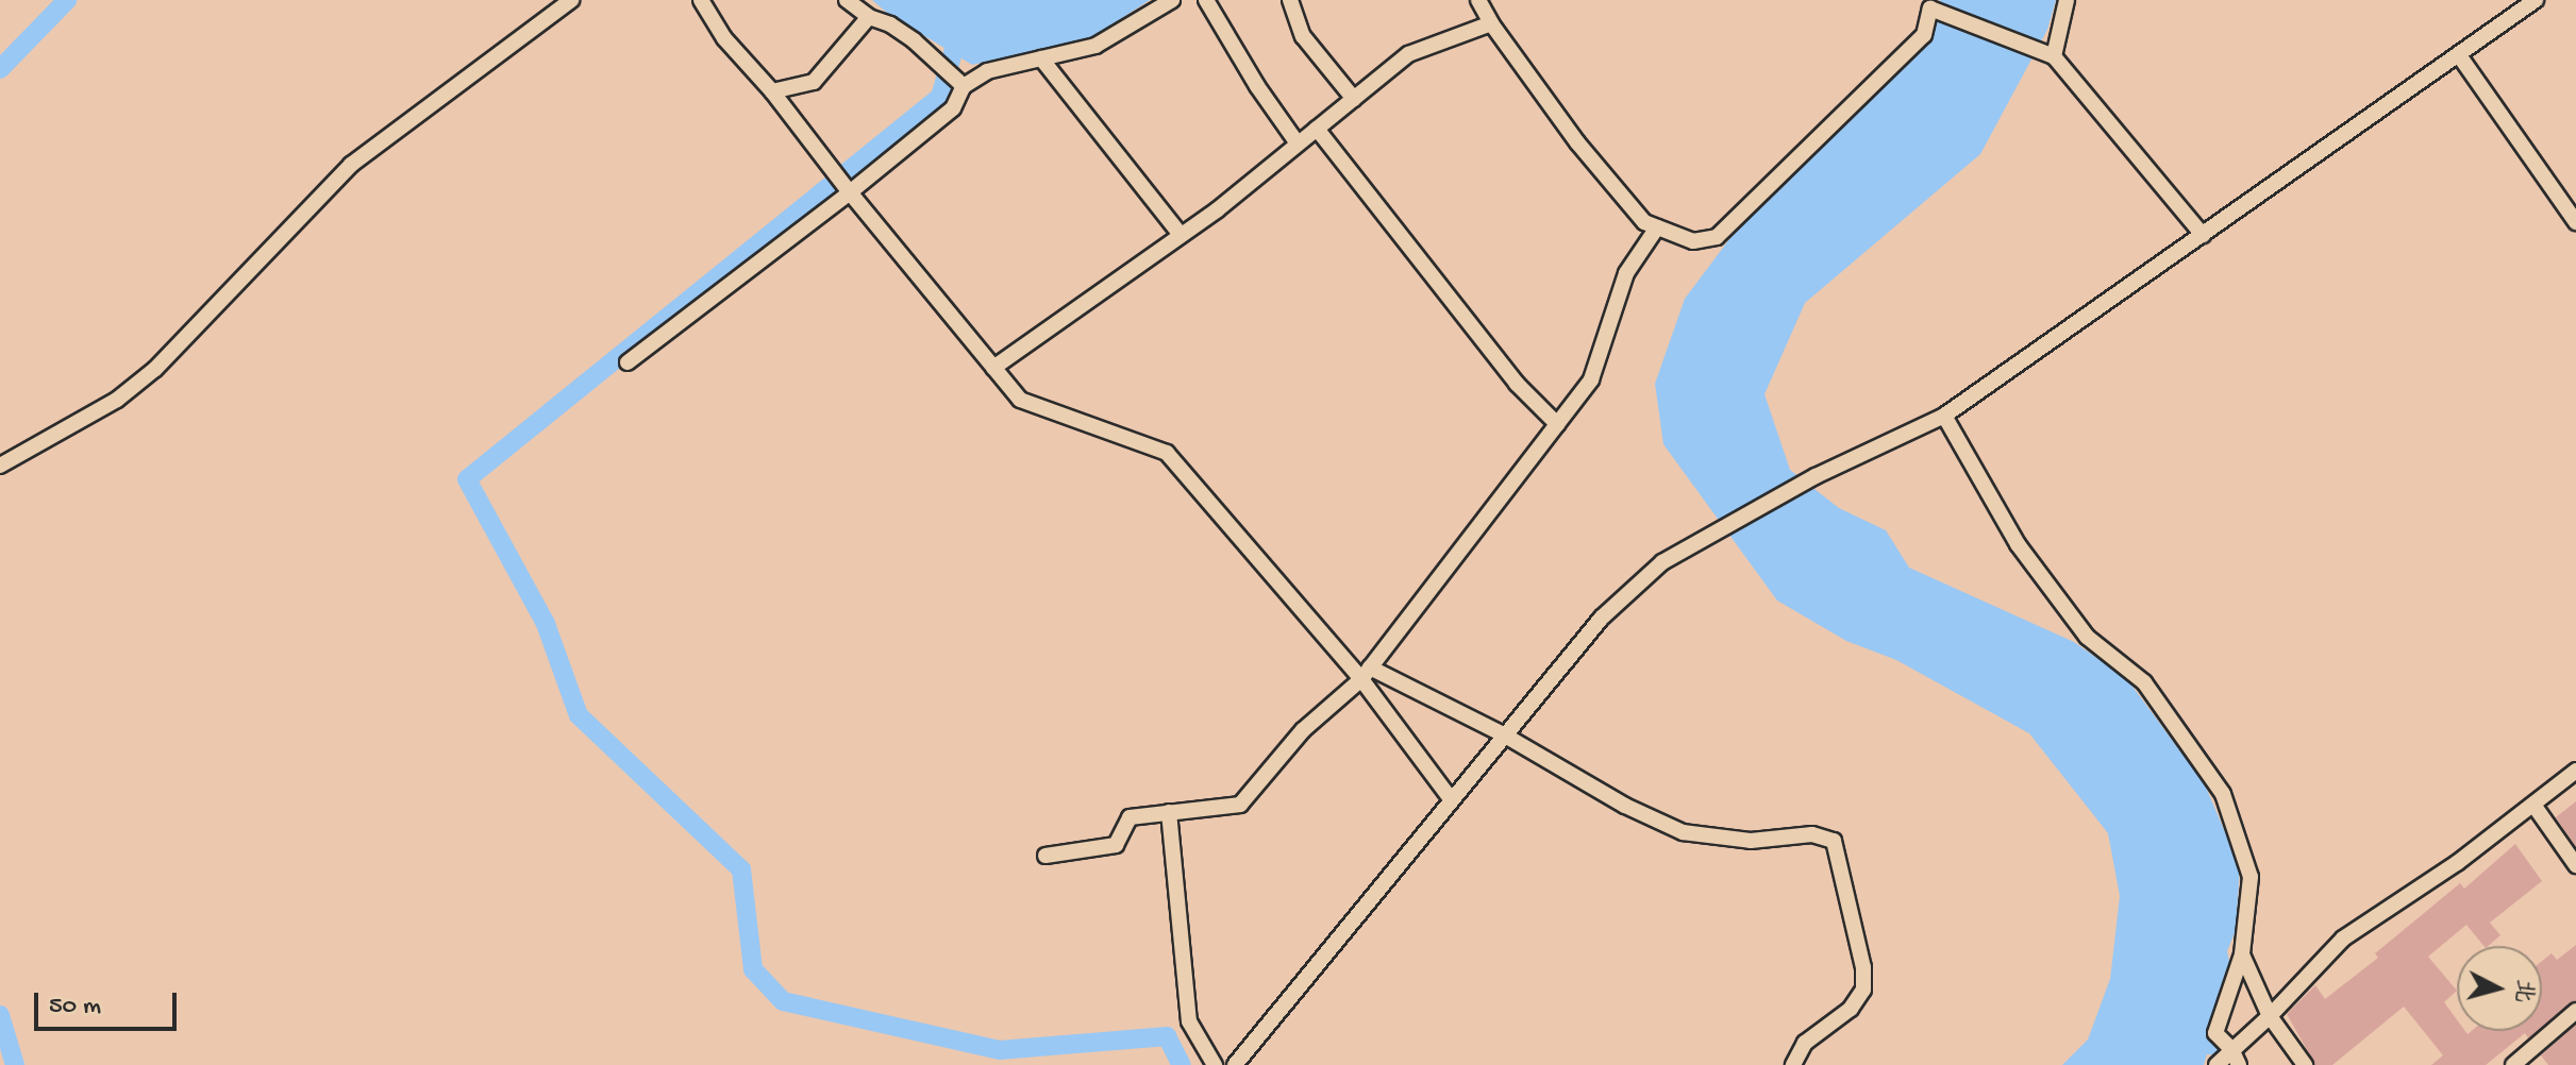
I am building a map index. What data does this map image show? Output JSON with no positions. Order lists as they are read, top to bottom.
{
  "scale_bar": "50 m",
  "north": "right"
}
